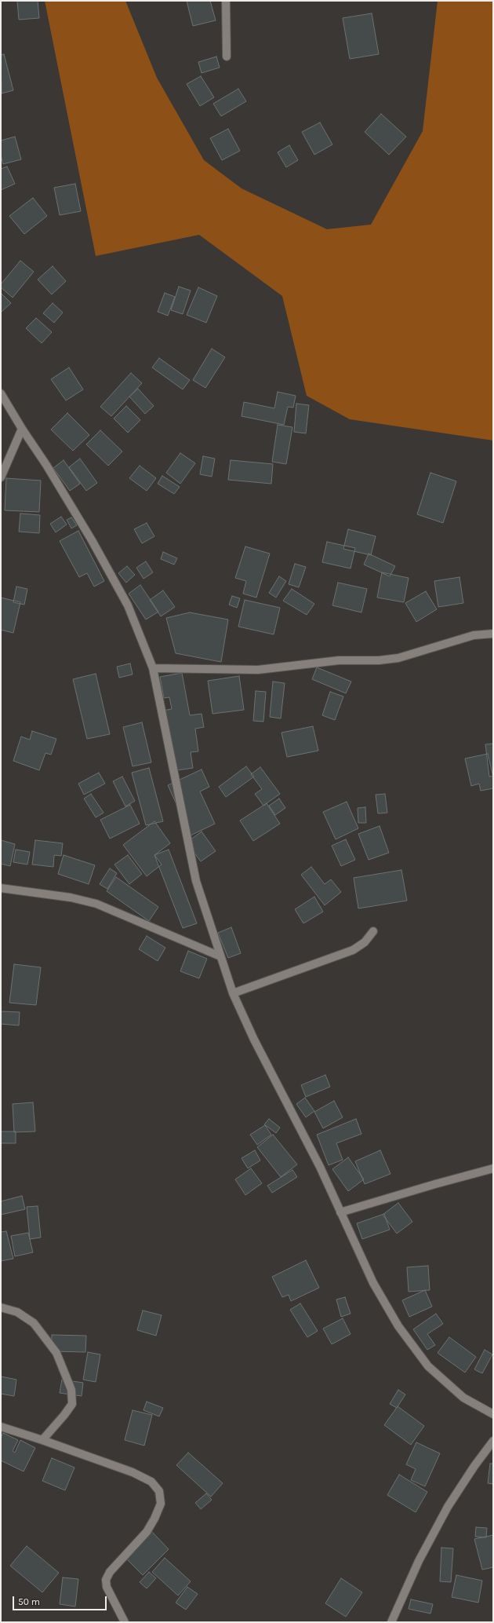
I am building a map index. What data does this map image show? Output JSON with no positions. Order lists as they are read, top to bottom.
{
  "scale_bar": "50 m"
}
